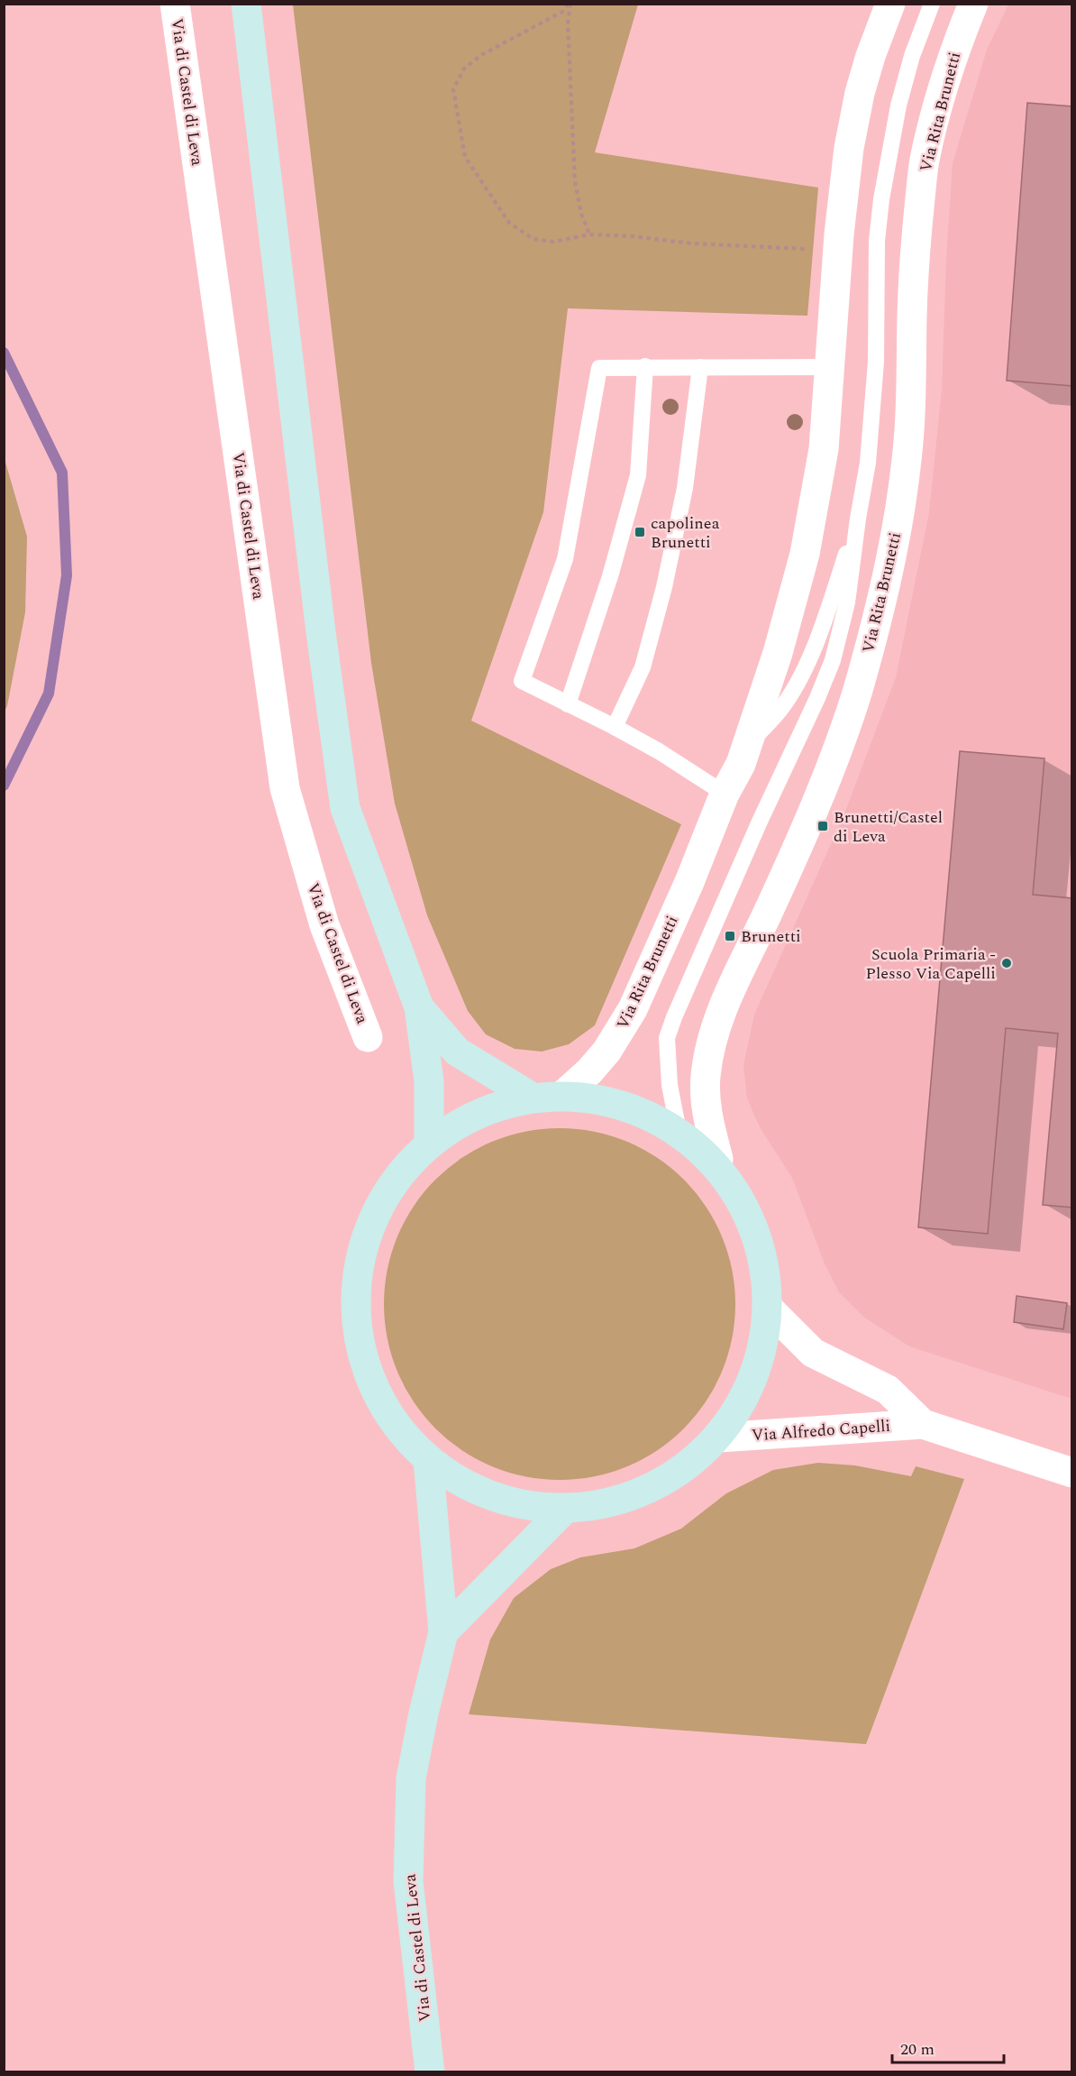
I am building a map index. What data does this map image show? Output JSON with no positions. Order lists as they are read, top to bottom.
{
  "streets": {
    "street": ["Via di Castel di Leva", "Via Rita Brunetti", "Via Alfredo Capelli"]
  },
  "places": {
    "transit": ["capolinea Brunetti", "Brunetti/Castel di Leva", "Brunetti"],
    "other": ["Scuola Primaria - Plesso Via Capelli"]
  },
  "scale_bar": "20 m"
}
